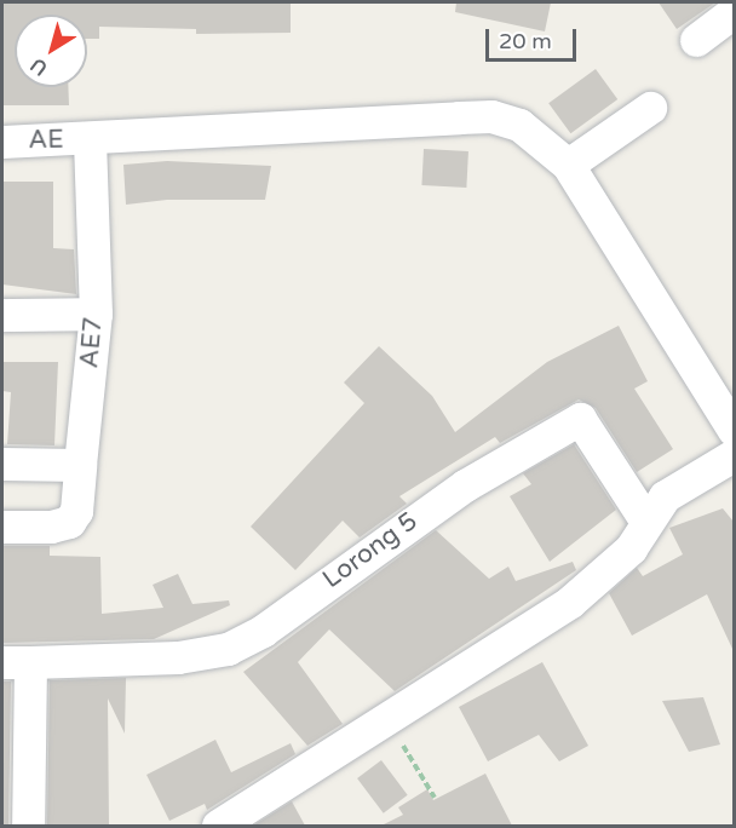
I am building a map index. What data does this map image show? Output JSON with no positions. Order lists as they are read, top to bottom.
{
  "streets": {
    "street": ["AE", "AE7", "Lorong 5"]
  },
  "crossings": [
    ["AE", "AE7"]
  ],
  "scale_bar": "20 m",
  "north": "bottom left"
}
